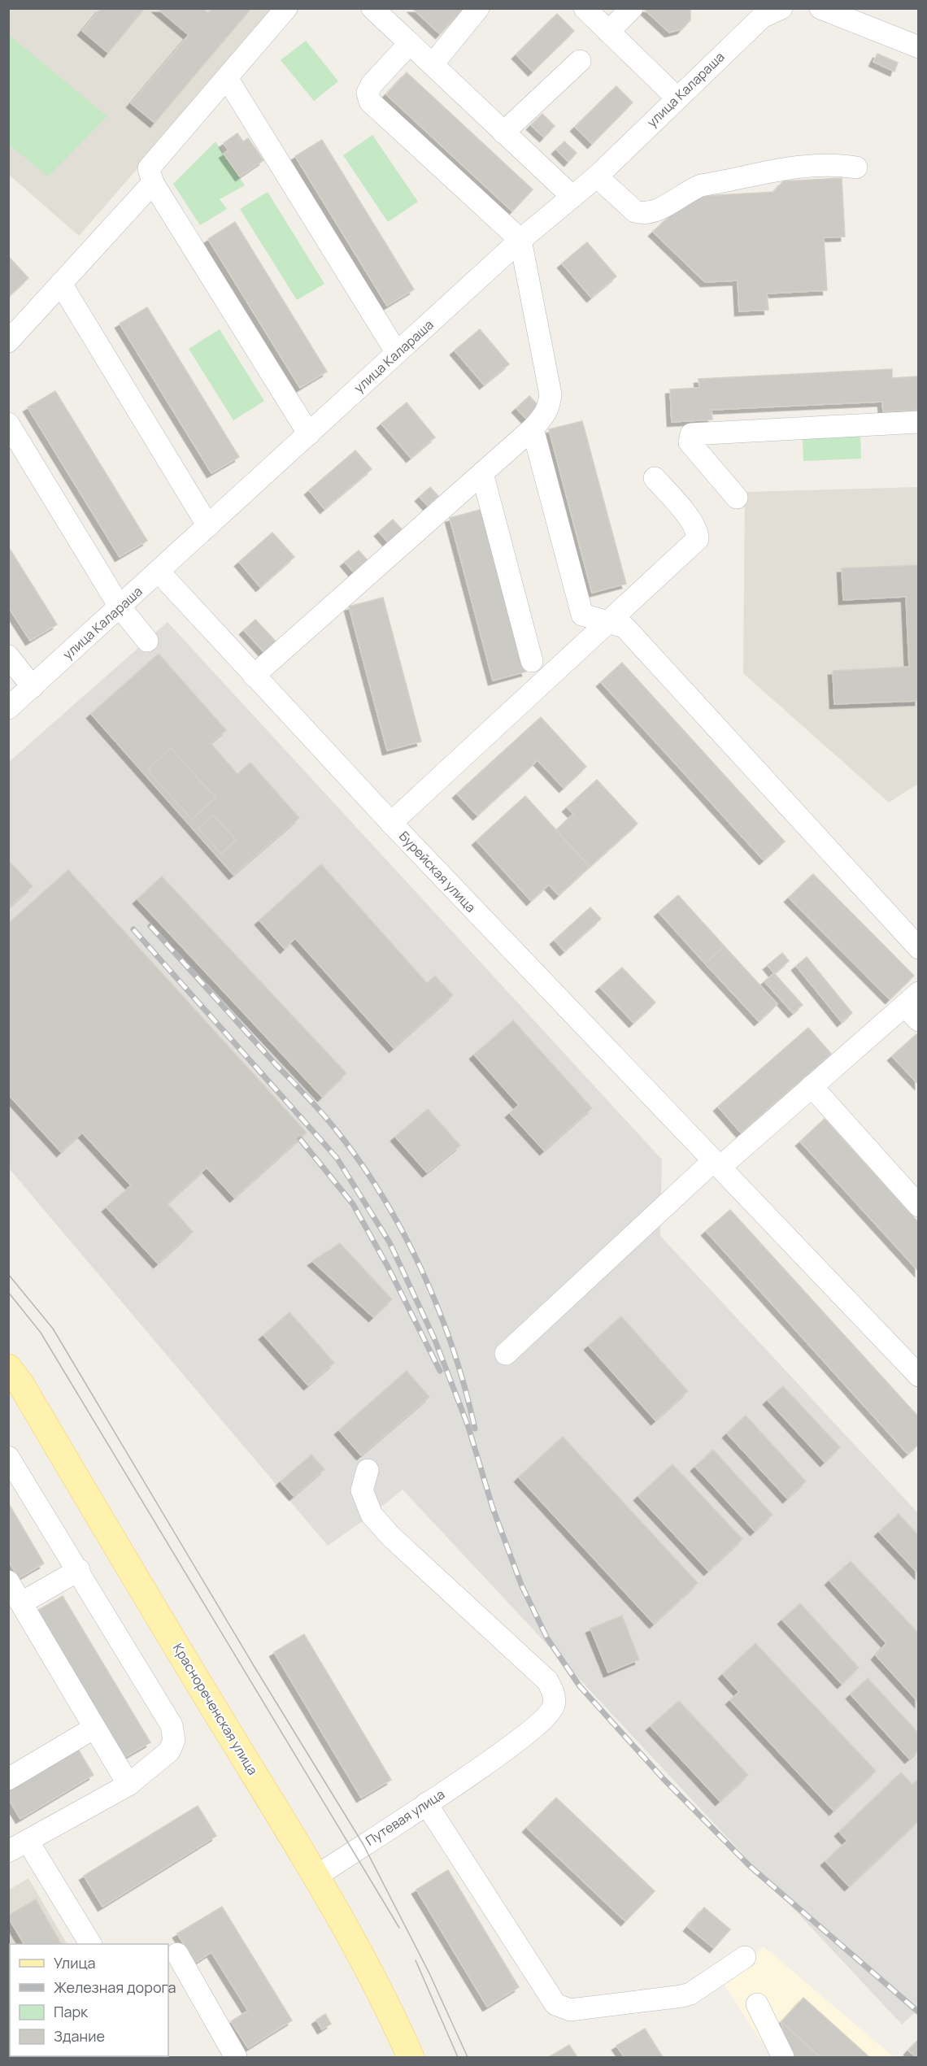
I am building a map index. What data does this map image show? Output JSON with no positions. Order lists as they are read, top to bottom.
{
  "streets": {
    "main road": ["Краснореченская улица"],
    "street": ["улица Калараша", "Бурейская улица", "Путевая улица"]
  },
  "crossings": [
    ["улица Калараша", "Бурейская улица"],
    ["Краснореченская улица", "Путевая улица"]
  ],
  "legend": [
    "Улица",
    "Железная дорога",
    "Парк",
    "Здание"
  ]
}
